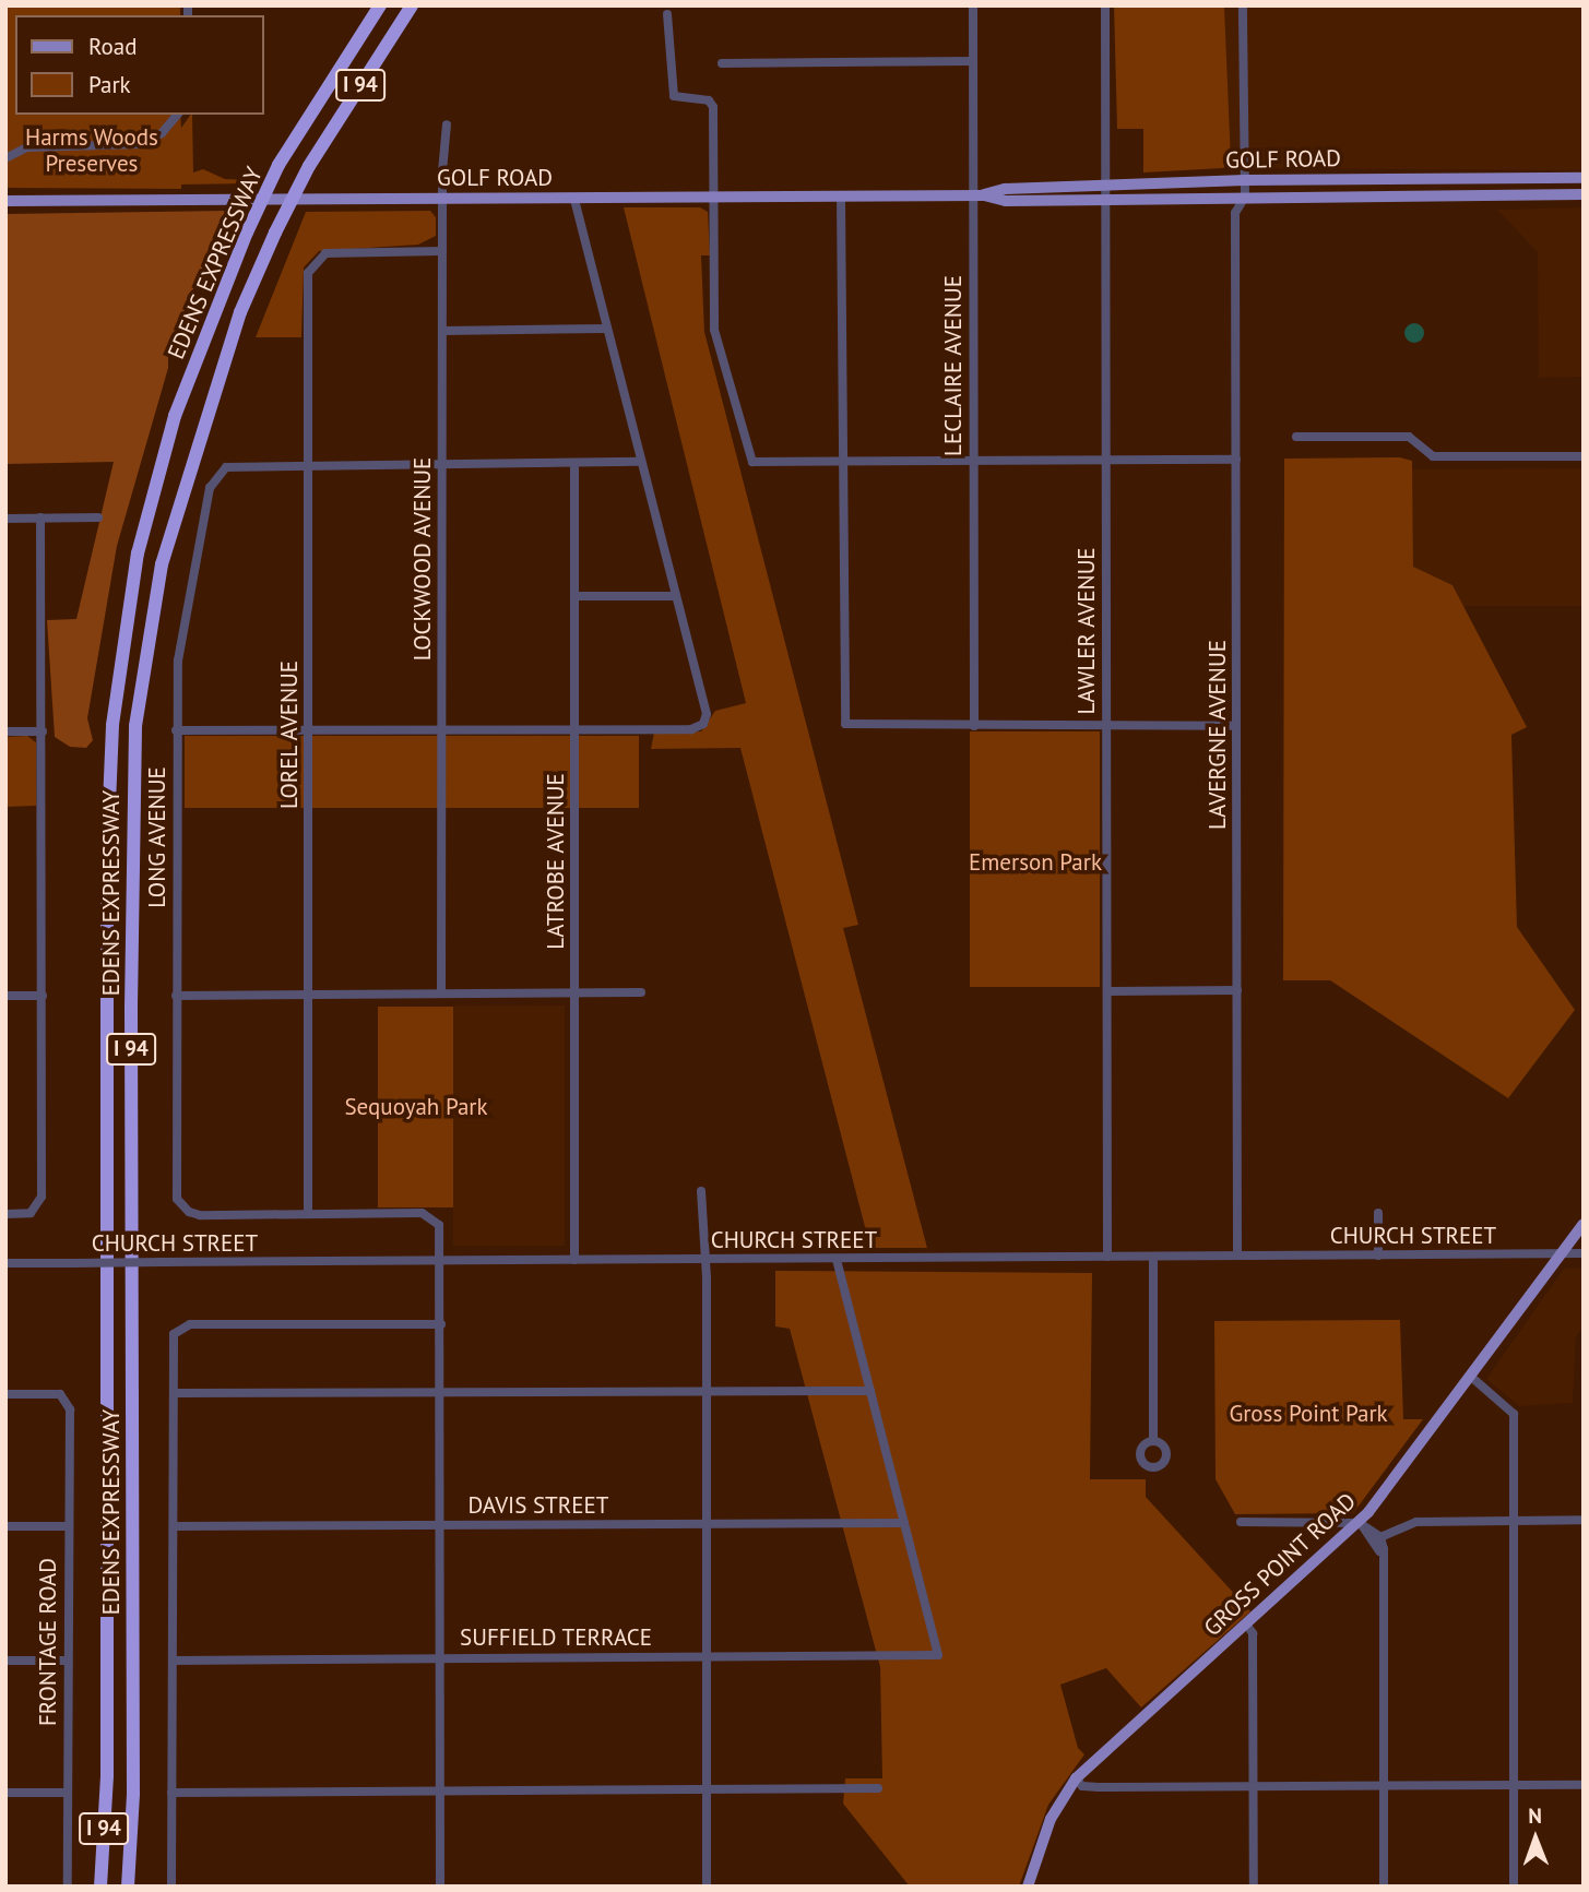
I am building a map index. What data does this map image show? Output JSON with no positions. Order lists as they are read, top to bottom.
{
  "streets": {
    "highway": ["I 94", "EDENS EXPRESSWAY"],
    "main road": ["GOLF ROAD", "GROSS POINT ROAD"],
    "street": [
      "LECLAIRE AVENUE",
      "LOCKWOOD AVENUE",
      "LAWLER AVENUE",
      "LOREL AVENUE",
      "LAVERGNE AVENUE",
      "LONG AVENUE",
      "LATROBE AVENUE",
      "CHURCH STREET",
      "DAVIS STREET",
      "SUFFIELD TERRACE",
      "FRONTAGE ROAD"
    ]
  },
  "crossings": [
    ["GOLF ROAD", "LECLAIRE AVENUE"],
    ["GOLF ROAD", "LOCKWOOD AVENUE"],
    ["GOLF ROAD", "LAWLER AVENUE"],
    ["LOCKWOOD AVENUE", "LOREL AVENUE"],
    ["LAWLER AVENUE", "CHURCH STREET"],
    ["LOREL AVENUE", "LONG AVENUE"],
    ["LAVERGNE AVENUE", "CHURCH STREET"],
    ["LATROBE AVENUE", "CHURCH STREET"],
    ["CHURCH STREET", "GROSS POINT ROAD"],
    ["DAVIS STREET", "SUFFIELD TERRACE"]
  ],
  "parks": [
    "Harms Woods Preserves",
    "Emerson Park",
    "Sequoyah Park",
    "Gross Point Park"
  ],
  "legend": ["Road", "Park"],
  "north": "top"
}
